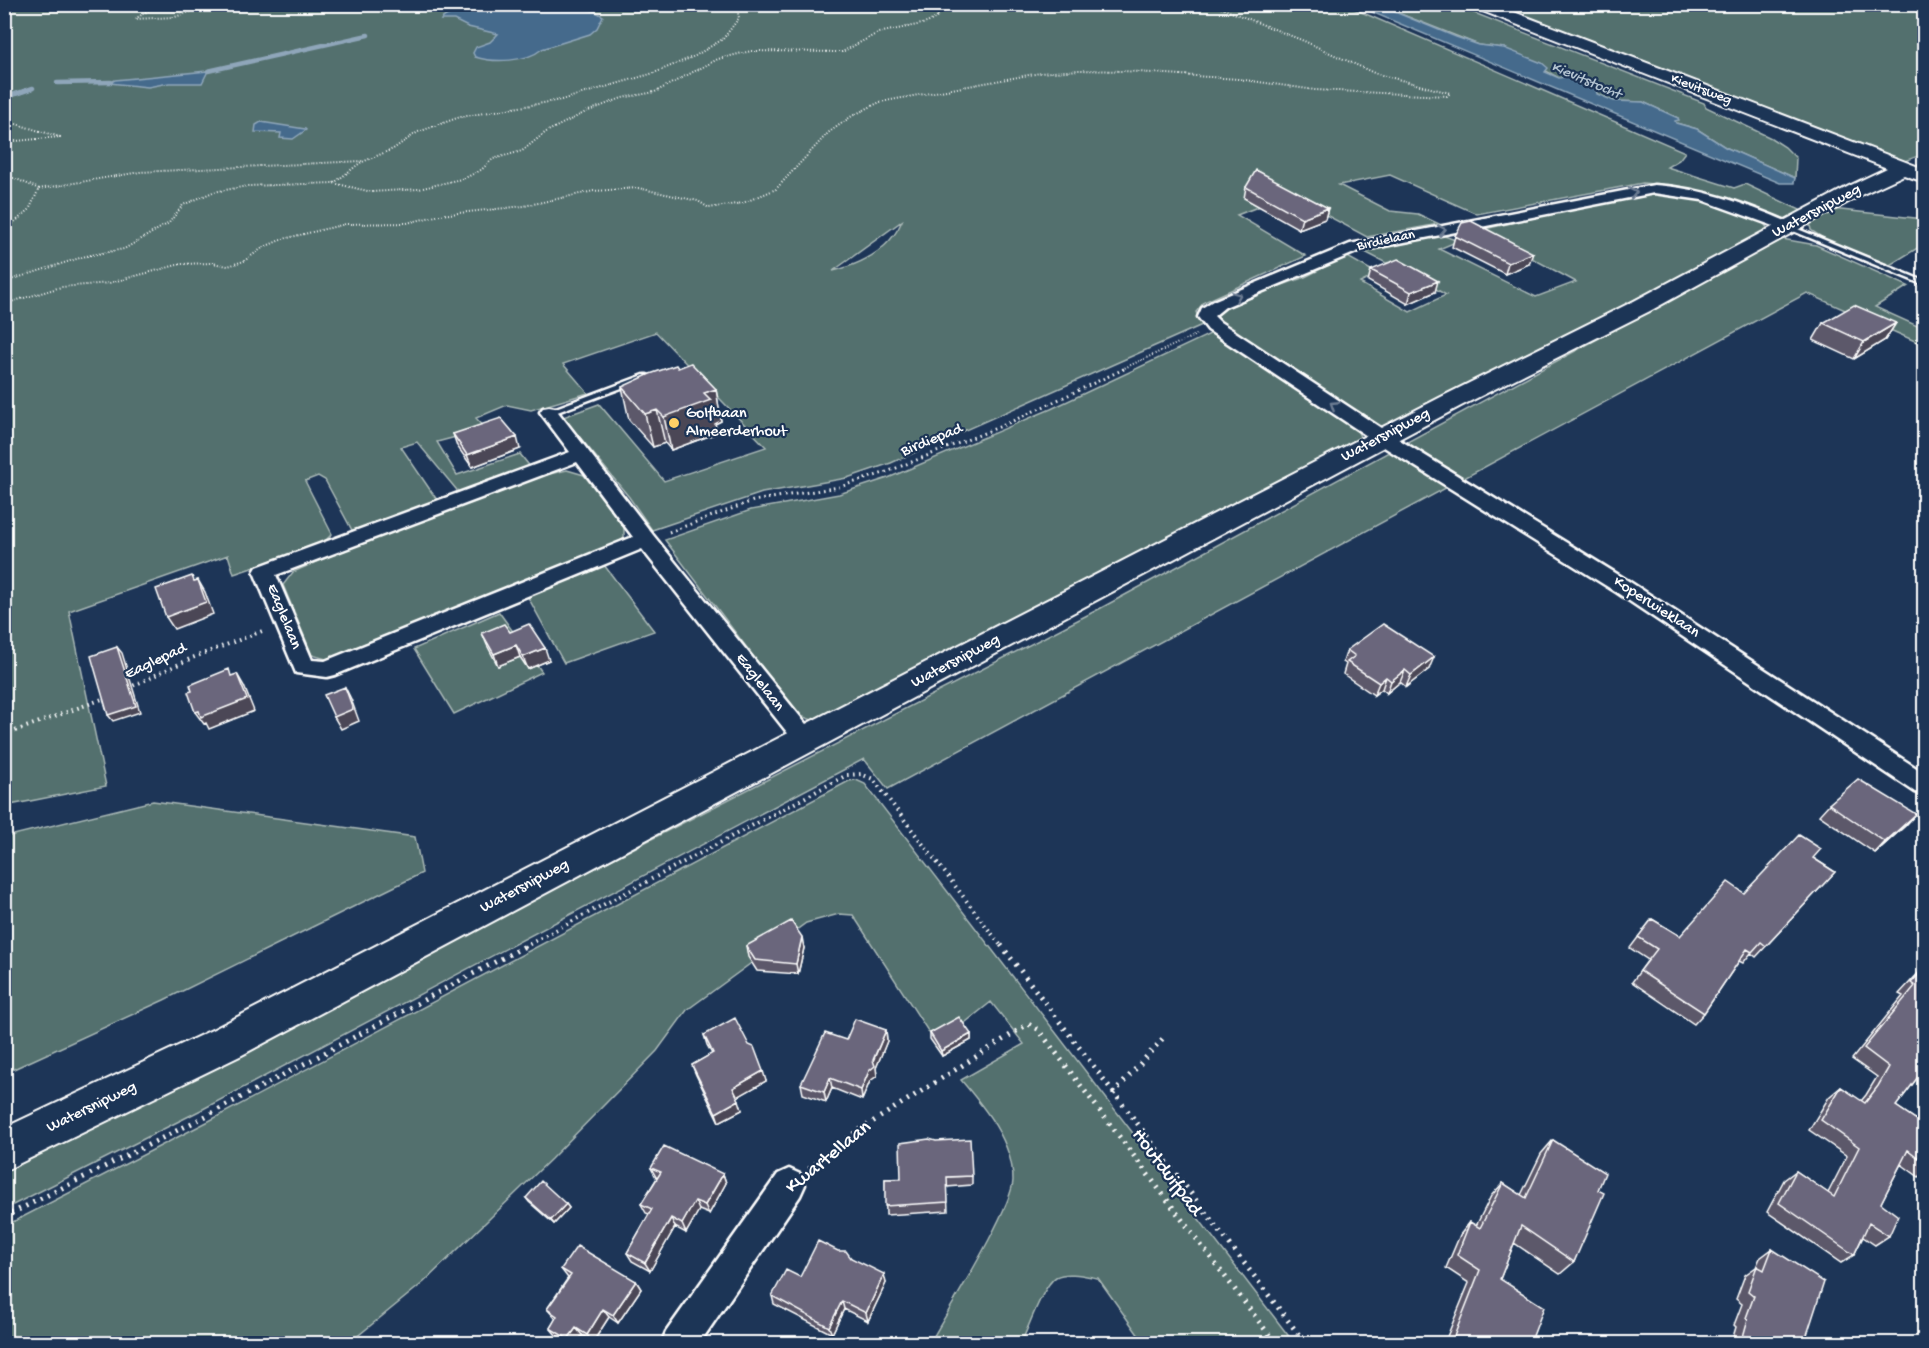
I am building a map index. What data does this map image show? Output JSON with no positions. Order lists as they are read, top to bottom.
{
  "streets": {
    "street": [
      "Kievitsweg",
      "Watersnipweg",
      "Birdielaan",
      "Koperwieklaan",
      "Eaglelaan",
      "Kwartellaan"
    ],
    "path": ["Birdiepad", "Eaglepad", "Houtduifpad"]
  },
  "crossings": [
    ["Kievitsweg", "Watersnipweg"],
    ["Watersnipweg", "Birdielaan"],
    ["Watersnipweg", "Koperwieklaan"],
    ["Watersnipweg", "Eaglelaan"],
    ["Birdielaan", "Birdiepad"],
    ["Birdiepad", "Eaglelaan"],
    ["Eaglelaan", "Eaglepad"],
    ["Kwartellaan", "Houtduifpad"]
  ],
  "one_way": ["Birdielaan"],
  "water": ["Kievitstocht"],
  "places": ["Golfbaan Almeerderhout"]
}
